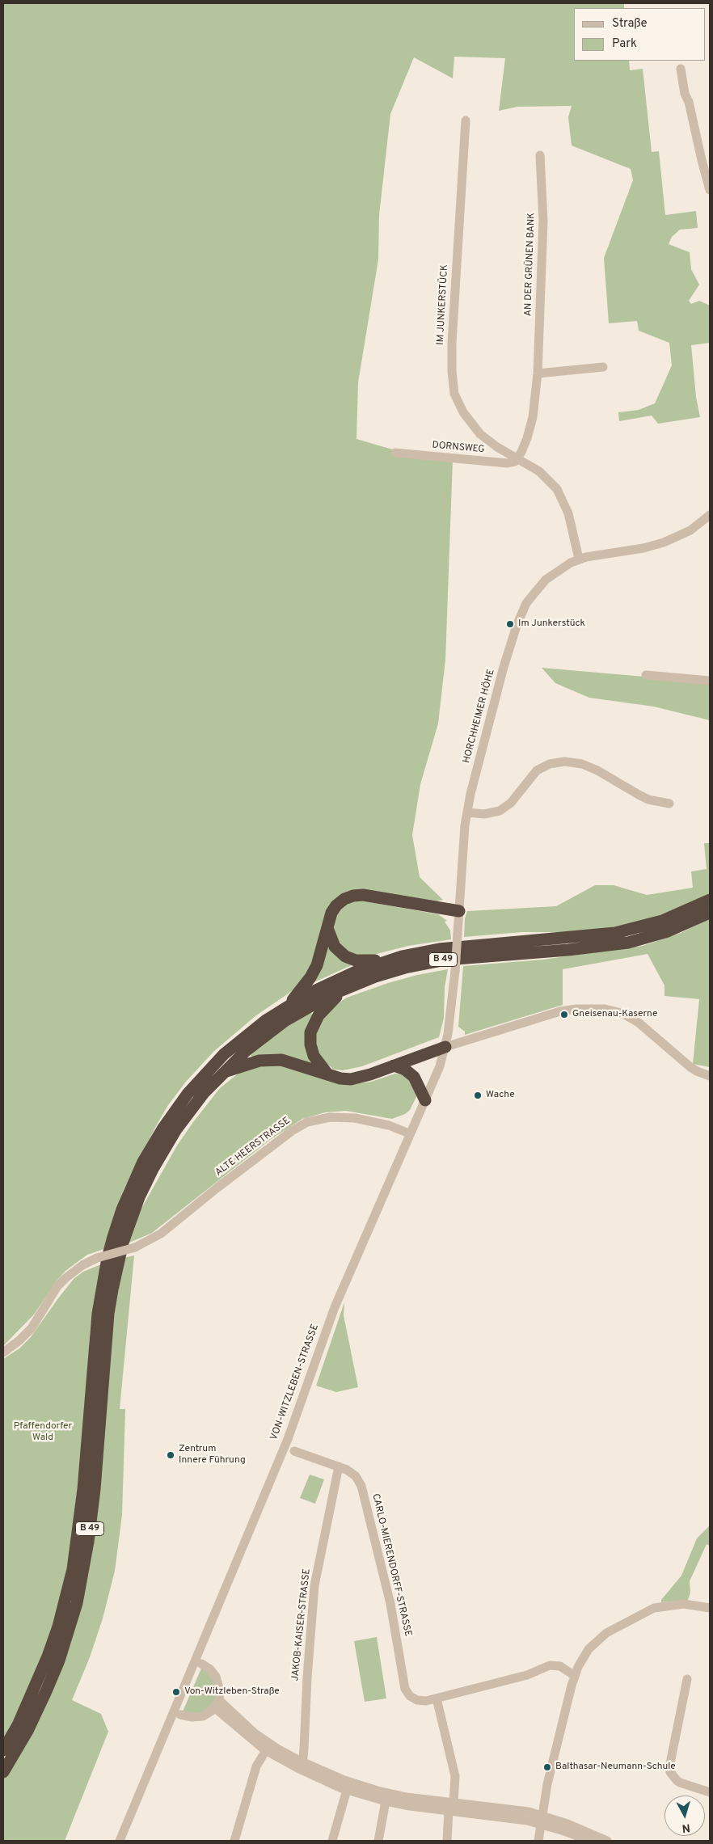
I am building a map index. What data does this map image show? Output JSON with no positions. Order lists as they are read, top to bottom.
{
  "streets": {
    "highway": ["B 49"],
    "street": [
      "AN DER GRÜNEN BANK",
      "IM JUNKERSTÜCK",
      "DORNSWEG",
      "HORCHHEIMER HÖHE",
      "ALTE HEERSTRASSE",
      "VON-WITZLEBEN-STRASSE",
      "CARLO-MIERENDORFF-STRASSE",
      "JAKOB-KAISER-STRASSE"
    ]
  },
  "crossings": [
    ["AN DER GRÜNEN BANK", "IM JUNKERSTÜCK"],
    ["AN DER GRÜNEN BANK", "DORNSWEG"],
    ["IM JUNKERSTÜCK", "DORNSWEG"],
    ["IM JUNKERSTÜCK", "HORCHHEIMER HÖHE"],
    ["ALTE HEERSTRASSE", "VON-WITZLEBEN-STRASSE"],
    ["CARLO-MIERENDORFF-STRASSE", "JAKOB-KAISER-STRASSE"]
  ],
  "parks": ["Pfaffendorfer Wald"],
  "places": [
    "Im Junkerstück",
    "Gneisenau-Kaserne",
    "Wache",
    "Zentrum Innere Führung",
    "Von-Witzleben-Straße",
    "Balthasar-Neumann-Schule"
  ],
  "legend": ["Straße", "Park"],
  "north": "bottom"
}
